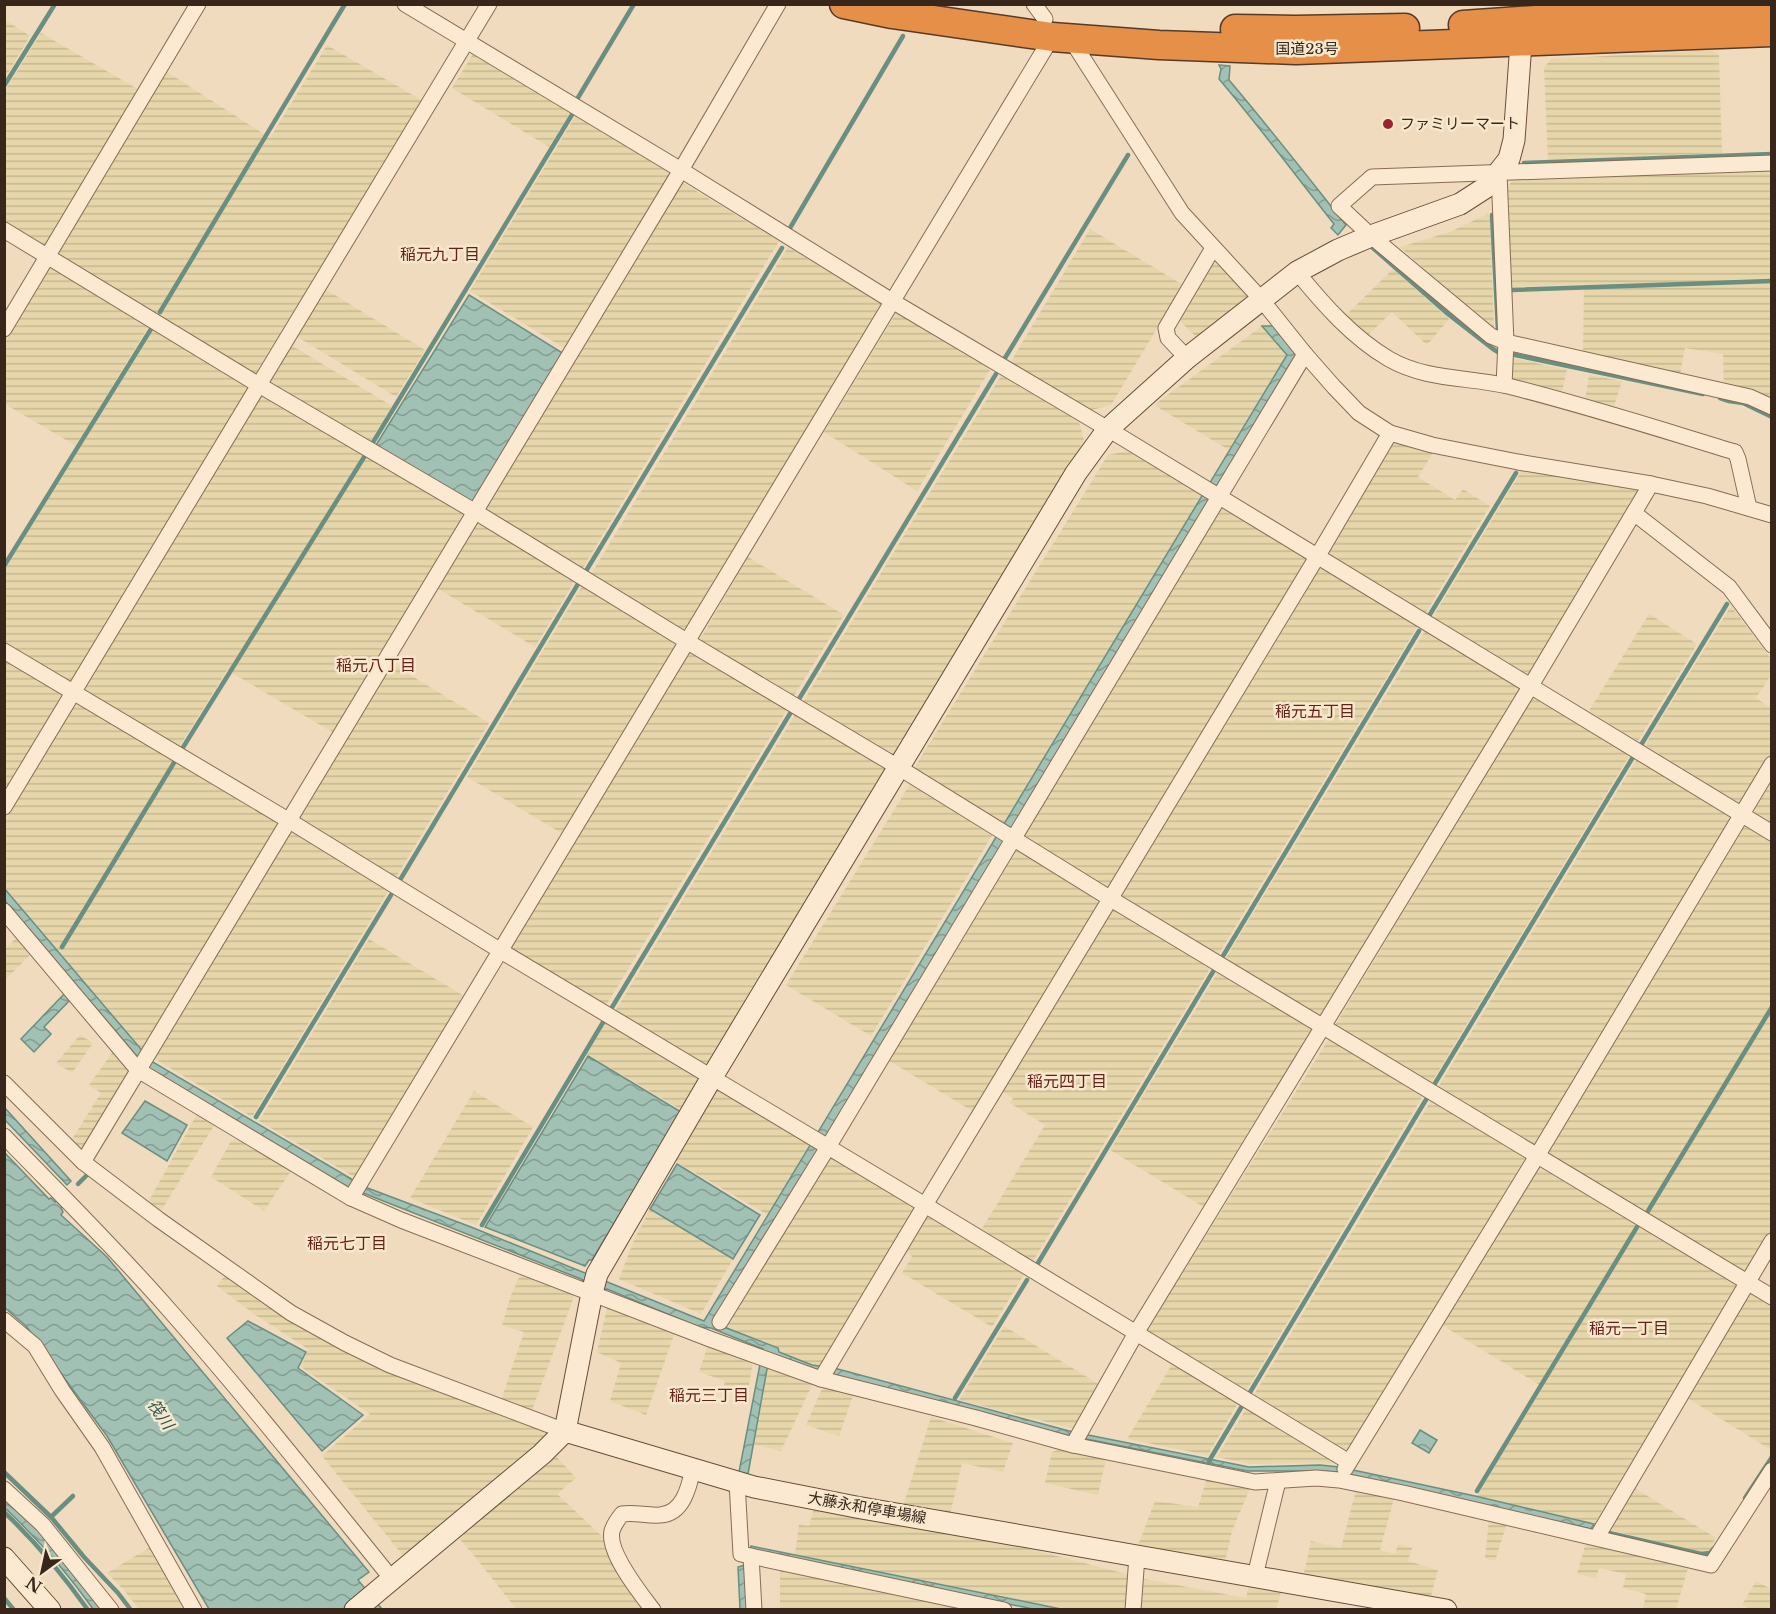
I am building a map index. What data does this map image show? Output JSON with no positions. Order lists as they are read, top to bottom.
{
  "streets": {
    "highway": ["国道23号"],
    "street": ["大藤永和停車場線"]
  },
  "districts": [
    "稲元九丁目",
    "稲元八丁目",
    "稲元五丁目",
    "稲元四丁目",
    "稲元七丁目",
    "稲元一丁目",
    "稲元三丁目"
  ],
  "water": ["筏川"],
  "places": ["ファミリーマート"],
  "north": "bottom left"
}
